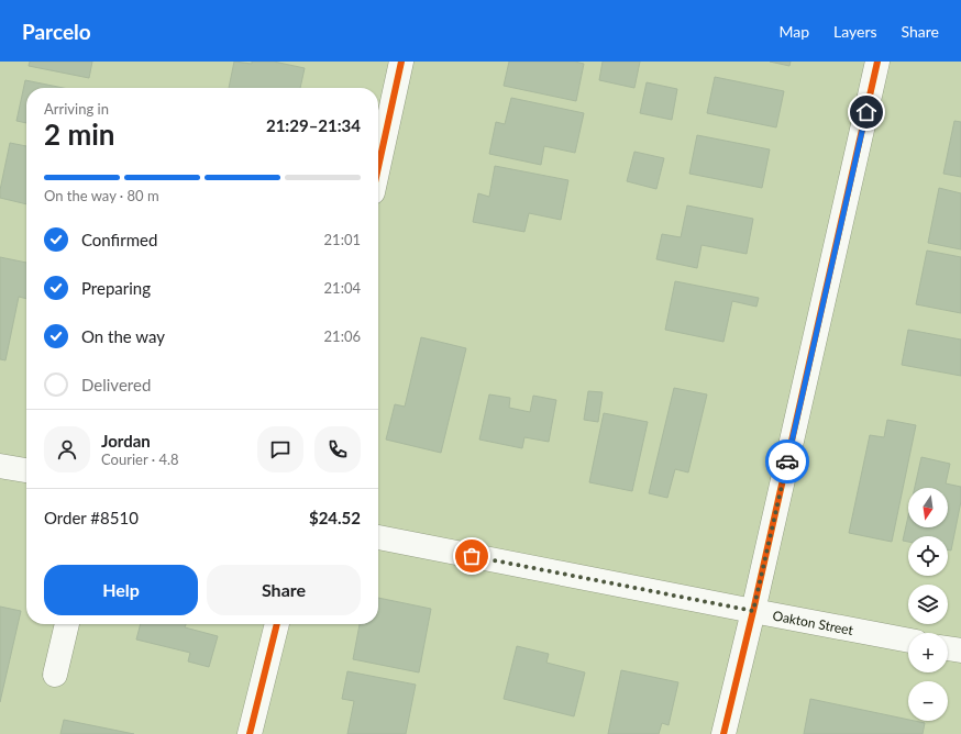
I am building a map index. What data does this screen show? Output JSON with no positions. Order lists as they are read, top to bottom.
{
  "streets": {
    "street": ["Oakton Street"]
  },
  "north": "bottom",
  "page": {
    "header": "Parcelo",
    "nav": ["Map", "Layers", "Share"],
    "heading": ["2 min", "Arriving in", "21:29–21:34"],
    "panel": [
      "Jordan",
      "Courier · 4.8",
      "Order #8510",
      "$24.52"
    ],
    "bar": "On the way · 80 m",
    "list": [
      ["Confirmed", "21:01"],
      ["Preparing", "21:04"],
      ["On the way", "21:06"],
      "Delivered"
    ],
    "map_buttons": ["+", "−"],
    "buttons": ["Help", "Share"]
  }
}
